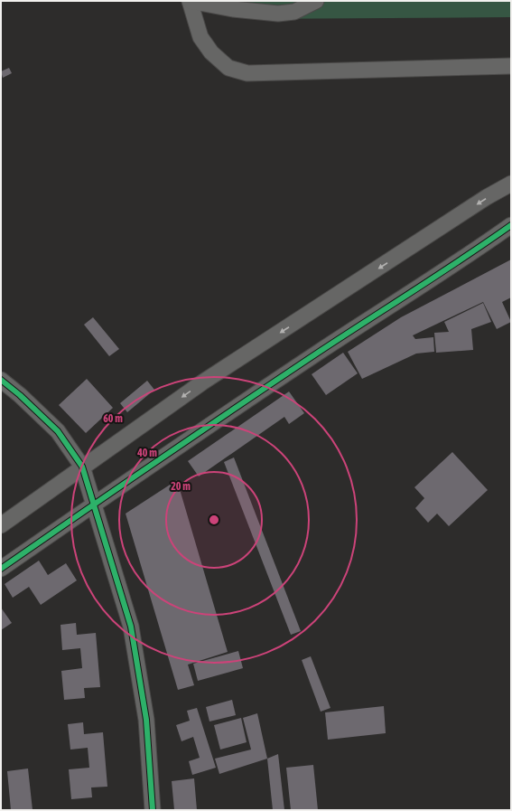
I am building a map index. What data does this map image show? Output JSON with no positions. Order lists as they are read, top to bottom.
{
  "rings": ["60 m", "40 m", "20 m"]
}
